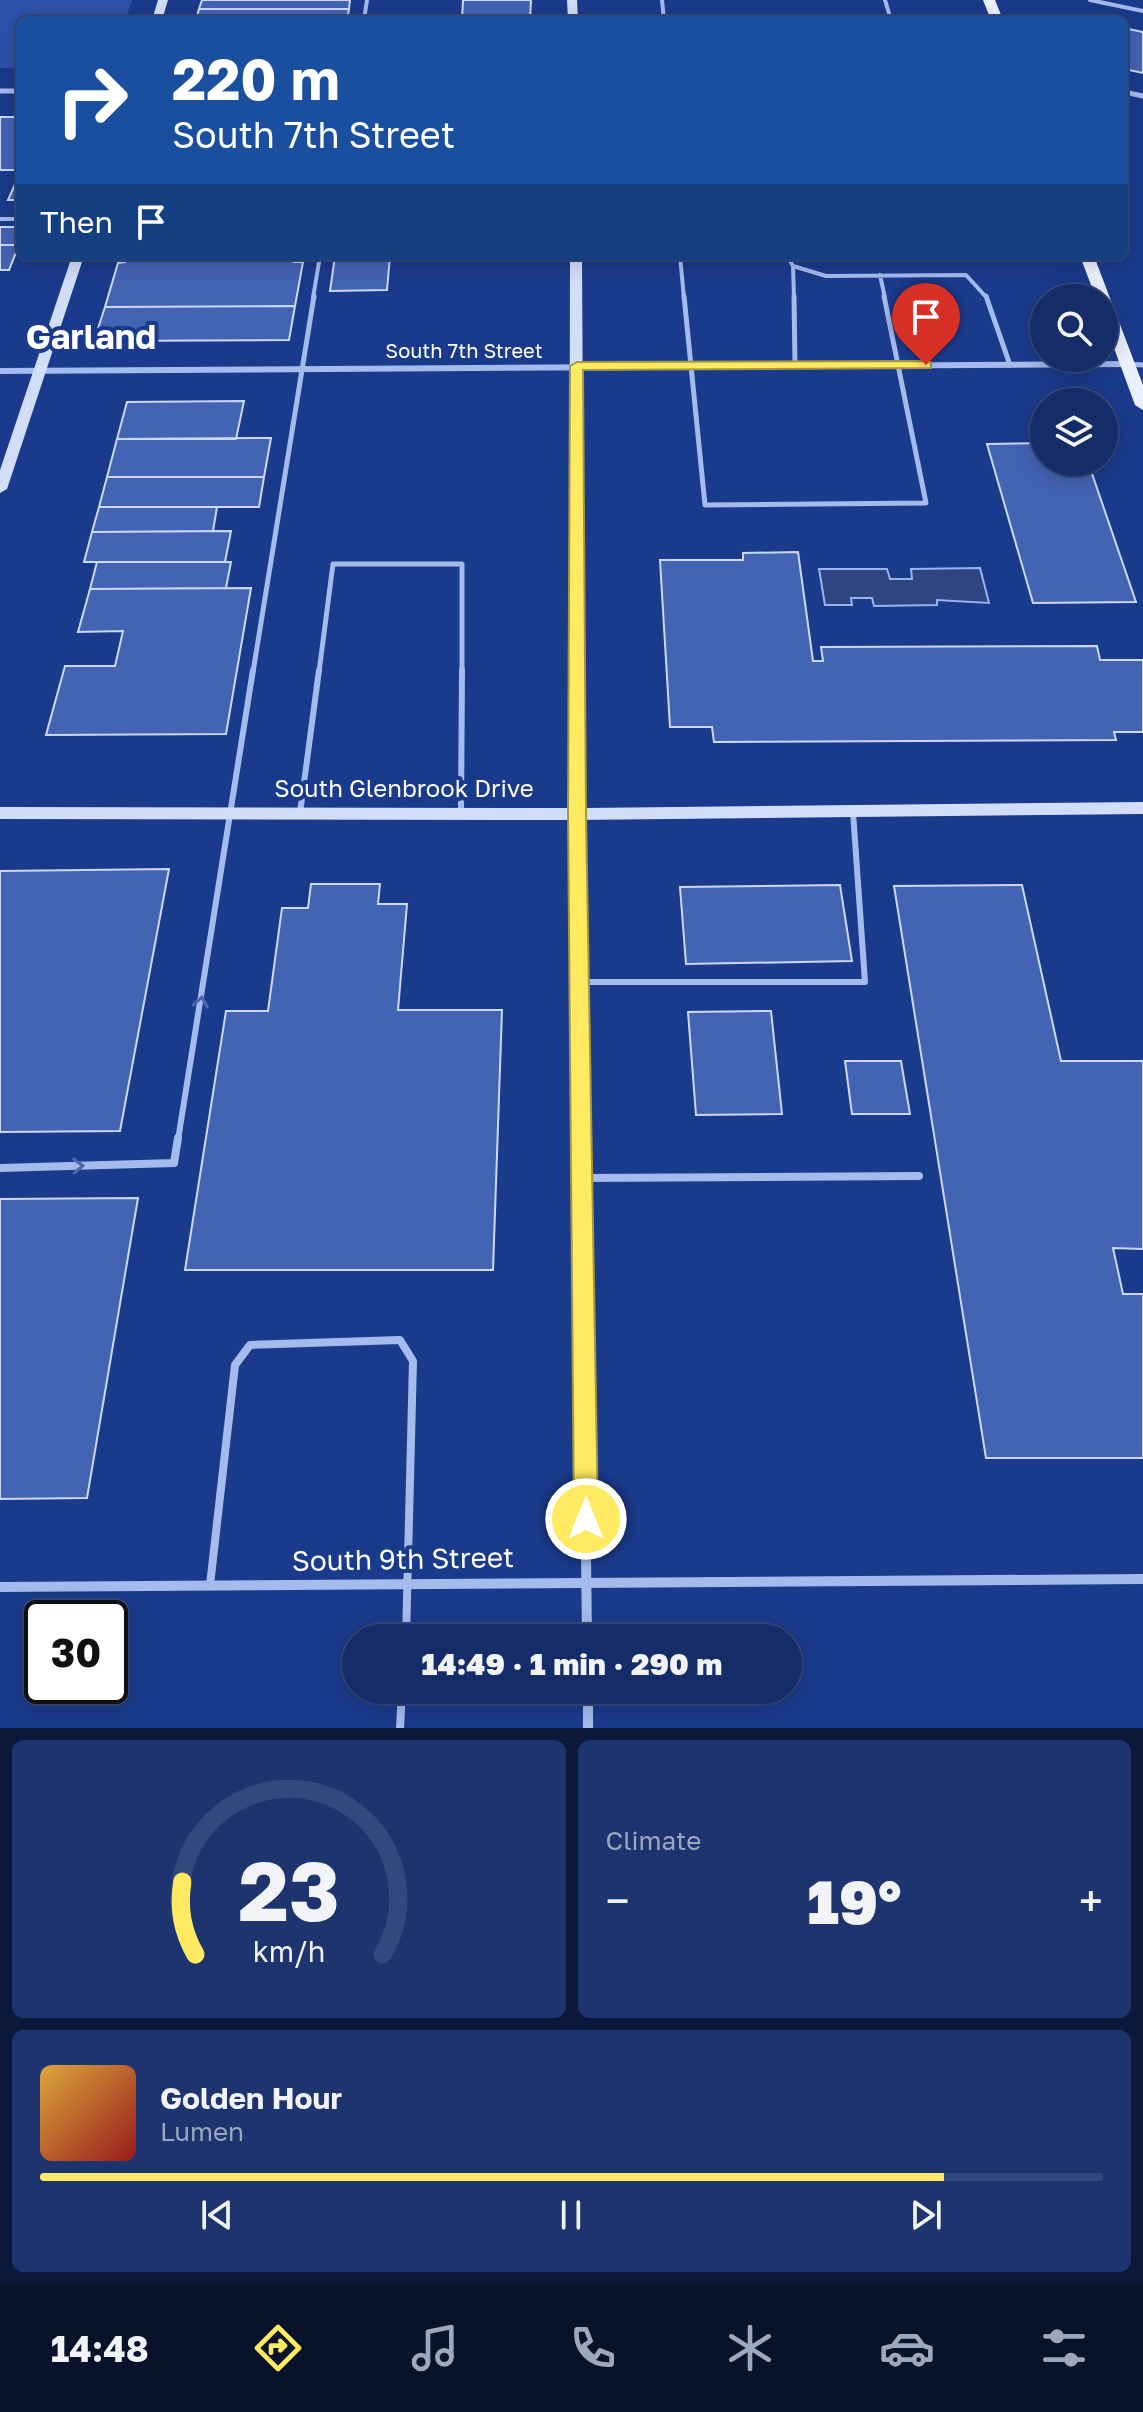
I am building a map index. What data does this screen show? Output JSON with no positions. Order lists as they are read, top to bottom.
{
  "streets": {
    "street": ["South 7th Street", "South Glenbrook Drive", "South 9th Street"]
  },
  "districts": ["Garland"],
  "page": {
    "turn": ["220 m", "South 7th Street"],
    "then": "Then",
    "limit": "30",
    "trip": "14:49 · 1 min · 290 m",
    "tile": "Climate",
    "heat": ["−", "19°", "+"],
    "song": ["Golden Hour", "Lumen"],
    "tabs": "14:48",
    "gauge": ["23", "km/h"]
  }
}
